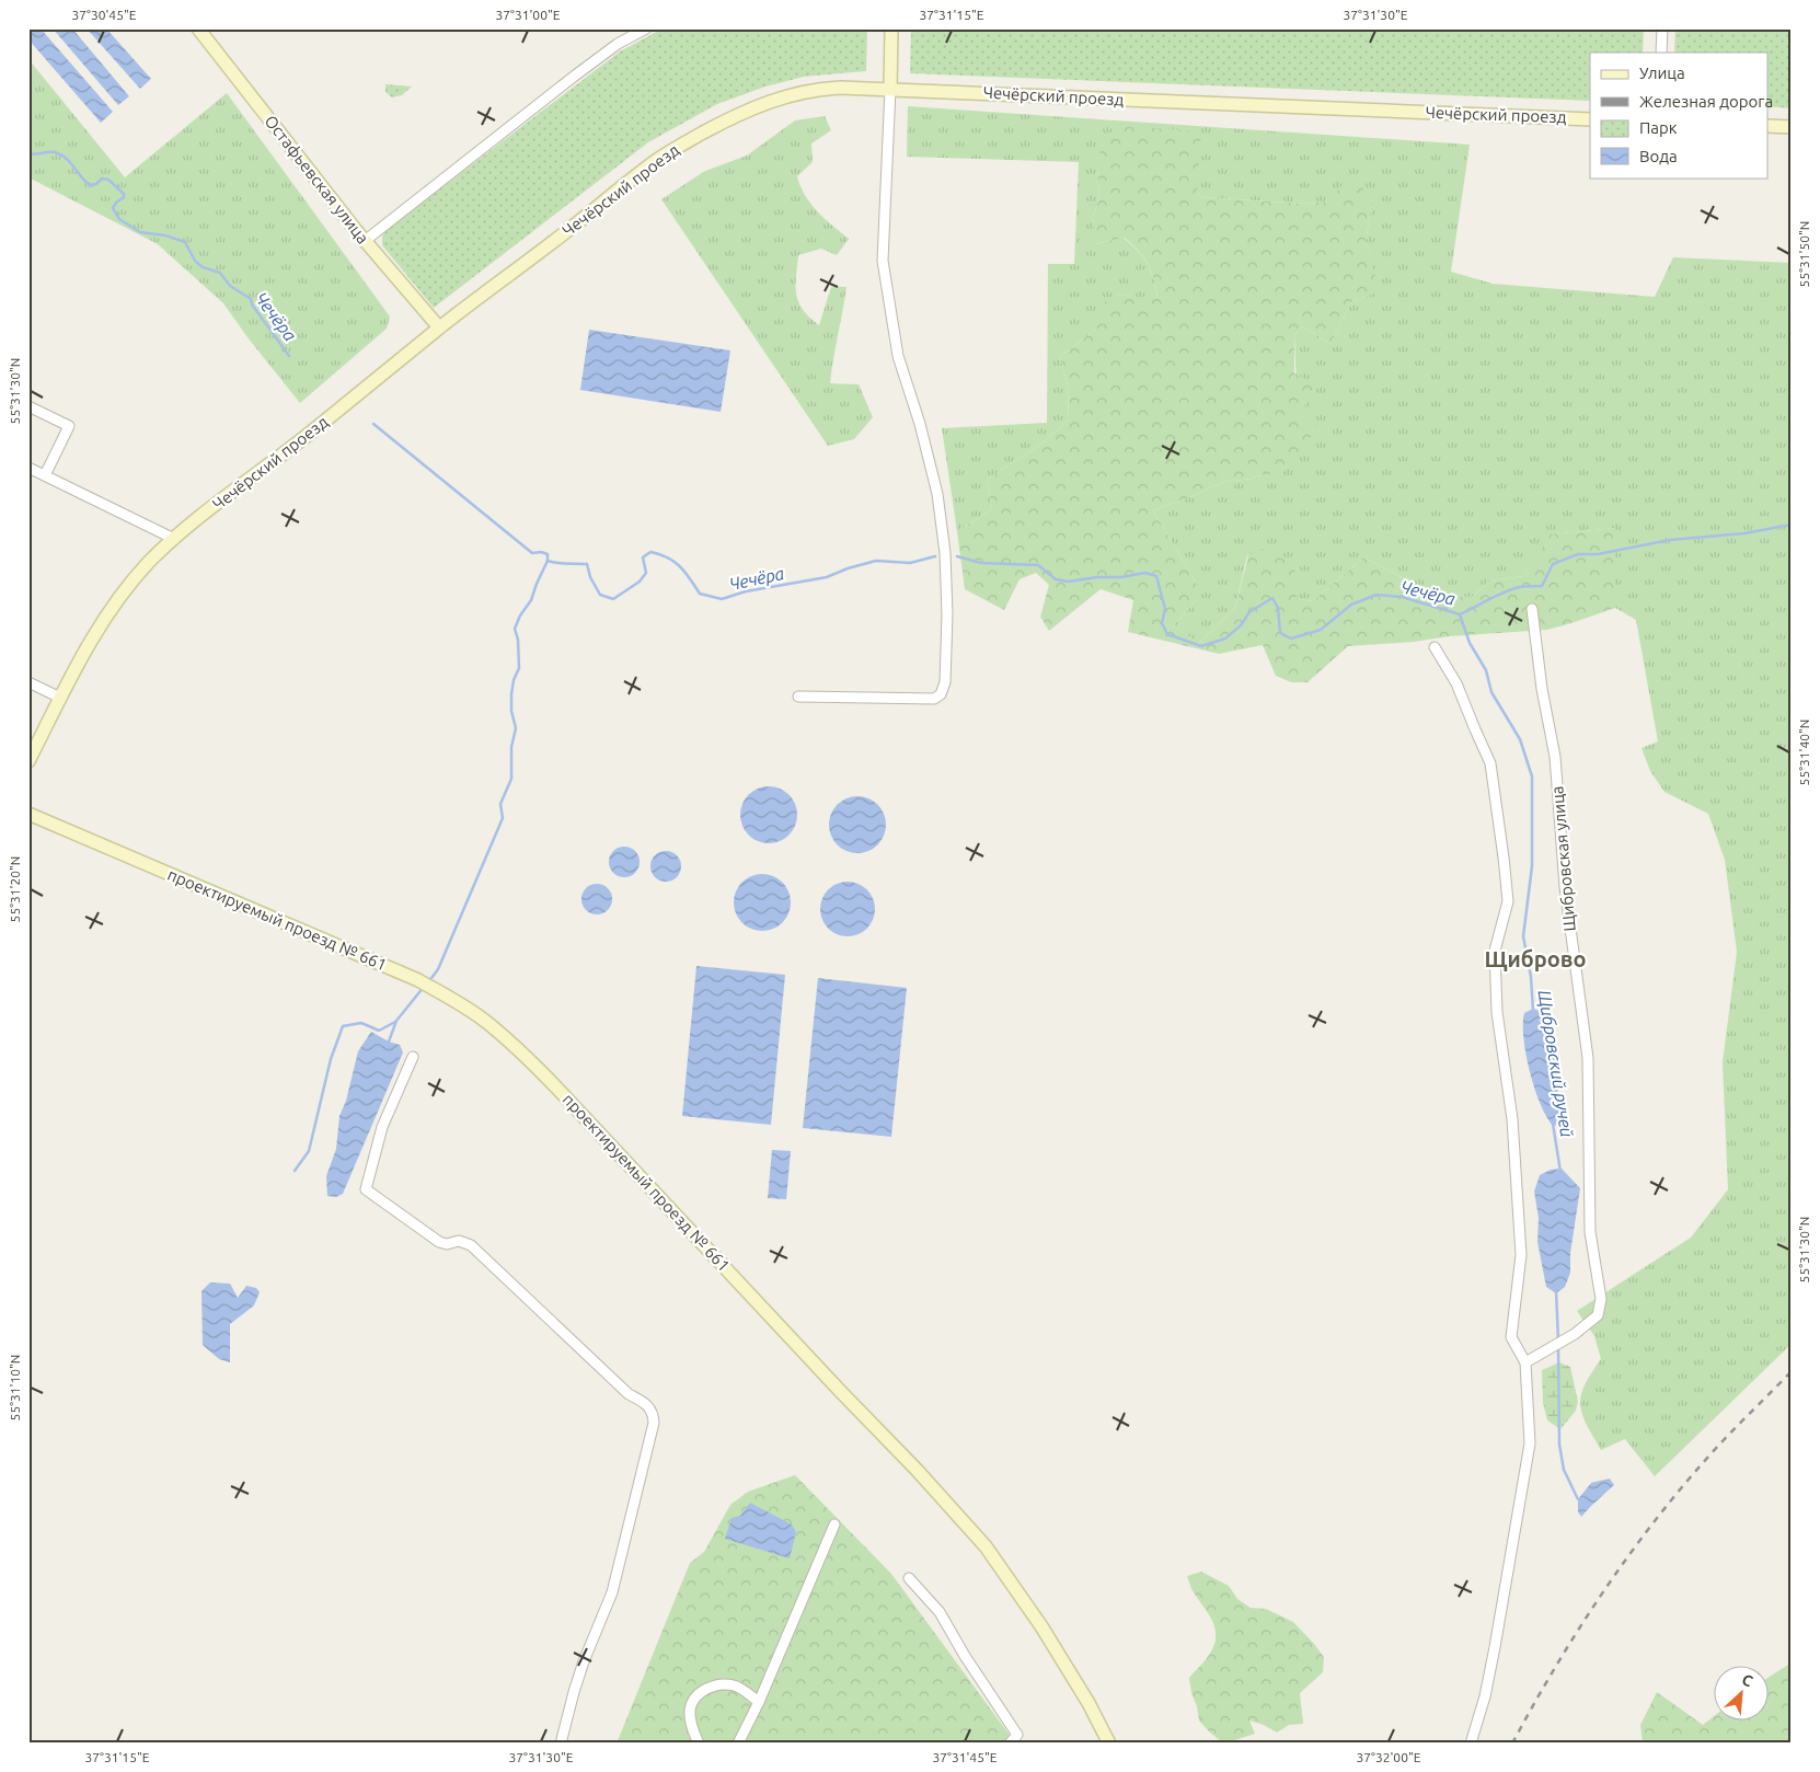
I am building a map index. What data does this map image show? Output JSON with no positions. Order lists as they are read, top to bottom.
{
  "streets": {
    "main road": ["Чечёрский проезд", "Остафьевская улица", "проектируемый проезд № 661"],
    "street": ["Щибровская улица"]
  },
  "crossings": [
    ["Чечёрский проезд", "Остафьевская улица"]
  ],
  "districts": ["Щиброво"],
  "water": ["Чечёра", "Щибровский ручей"],
  "legend": [
    "Улица",
    "Железная дорога",
    "Парк",
    "Вода"
  ],
  "north": "top right",
  "coordinates": [
    "37°30'45\"E",
    "37°31'00\"E",
    "37°31'15\"E",
    "37°31'30\"E",
    "55°31'50\"N",
    "55°31'30\"N",
    "55°31'40\"N",
    "55°31'20\"N",
    "55°31'10\"N",
    "37°31'45\"E",
    "37°32'00\"E"
  ]
}
